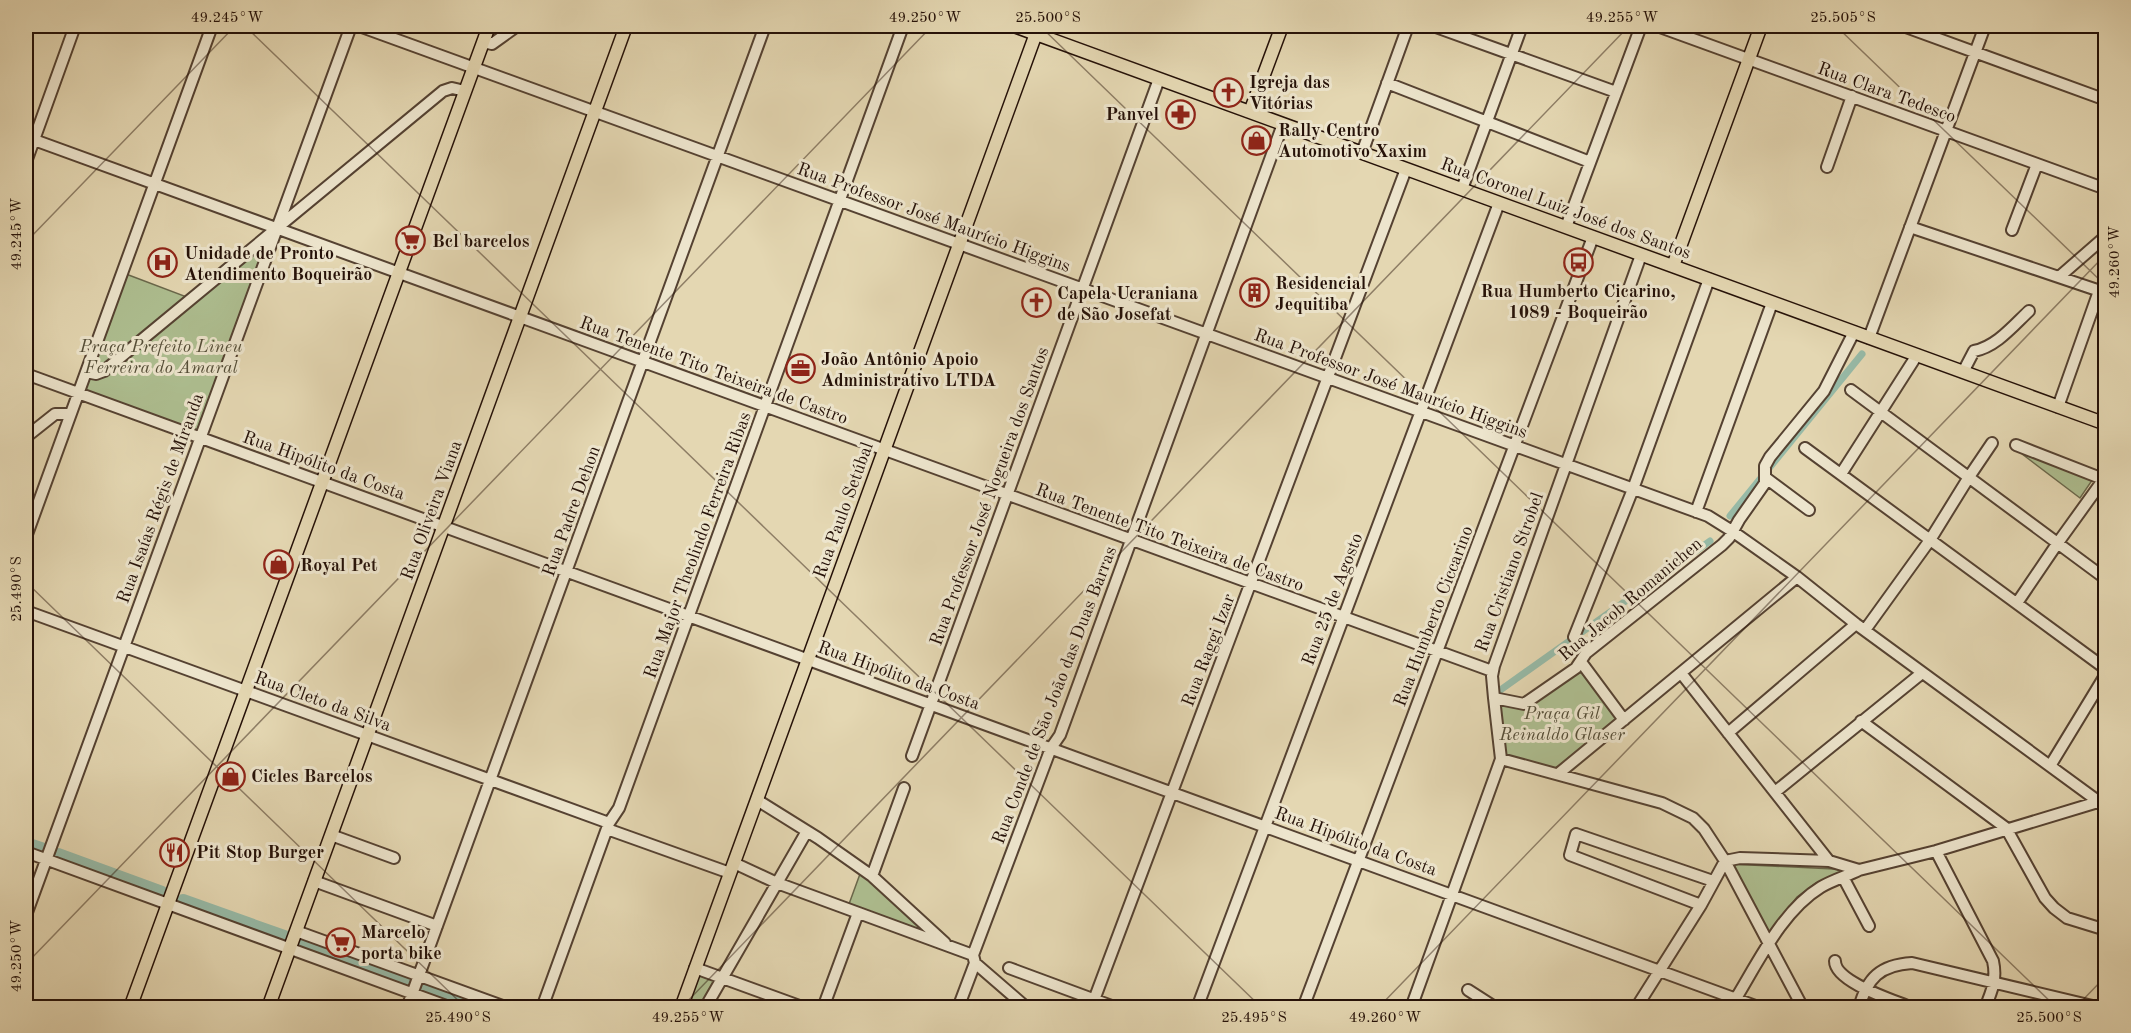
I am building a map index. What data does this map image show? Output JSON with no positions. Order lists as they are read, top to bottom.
{
  "streets": {
    "main road": ["Rua Coronel Luiz José dos Santos", "Rua Oliveira Viana", "Rua Paulo Setúbal"],
    "street": [
      "Rua Clara Tedesco",
      "Rua Professor José Maurício Higgins",
      "Rua Tenente Tito Teixeira de Castro",
      "Rua Hipólito da Costa",
      "Rua Professor José Nogueira dos Santos",
      "Rua Isaías Régis de Miranda",
      "Rua Padre Dehon",
      "Rua Major Theolindo Ferreira Ribas",
      "Rua Cristiano Strobel",
      "Rua 25 de Agosto",
      "Rua Jacob Romanichen",
      "Rua Humberto Ciccarino",
      "Rua Raggi Izar",
      "Rua Conde de São João das Duas Barras",
      "Rua Cleto da Silva"
    ]
  },
  "crossings": [
    ["Rua Coronel Luiz José dos Santos", "Rua Professor José Nogueira dos Santos"],
    ["Rua Coronel Luiz José dos Santos", "Rua Paulo Setúbal"],
    ["Rua Coronel Luiz José dos Santos", "Rua Cristiano Strobel"],
    ["Rua Coronel Luiz José dos Santos", "Rua 25 de Agosto"],
    ["Rua Coronel Luiz José dos Santos", "Rua Jacob Romanichen"],
    ["Rua Coronel Luiz José dos Santos", "Rua Humberto Ciccarino"],
    ["Rua Coronel Luiz José dos Santos", "Rua Raggi Izar"],
    ["Rua Coronel Luiz José dos Santos", "Rua Conde de São João das Duas Barras"],
    ["Rua Professor José Maurício Higgins", "Rua Professor José Nogueira dos Santos"],
    ["Rua Professor José Maurício Higgins", "Rua Oliveira Viana"],
    ["Rua Professor José Maurício Higgins", "Rua Paulo Setúbal"],
    ["Rua Professor José Maurício Higgins", "Rua Padre Dehon"],
    ["Rua Professor José Maurício Higgins", "Rua Major Theolindo Ferreira Ribas"],
    ["Rua Professor José Maurício Higgins", "Rua Cristiano Strobel"],
    ["Rua Professor José Maurício Higgins", "Rua 25 de Agosto"],
    ["Rua Professor José Maurício Higgins", "Rua Jacob Romanichen"],
    ["Rua Professor José Maurício Higgins", "Rua Humberto Ciccarino"],
    ["Rua Professor José Maurício Higgins", "Rua Raggi Izar"],
    ["Rua Professor José Maurício Higgins", "Rua Conde de São João das Duas Barras"],
    ["Rua Tenente Tito Teixeira de Castro", "Rua Professor José Nogueira dos Santos"],
    ["Rua Tenente Tito Teixeira de Castro", "Rua Isaías Régis de Miranda"],
    ["Rua Tenente Tito Teixeira de Castro", "Rua Oliveira Viana"],
    ["Rua Tenente Tito Teixeira de Castro", "Rua Paulo Setúbal"],
    ["Rua Tenente Tito Teixeira de Castro", "Rua Padre Dehon"],
    ["Rua Tenente Tito Teixeira de Castro", "Rua Major Theolindo Ferreira Ribas"],
    ["Rua Tenente Tito Teixeira de Castro", "Rua Cristiano Strobel"],
    ["Rua Tenente Tito Teixeira de Castro", "Rua 25 de Agosto"],
    ["Rua Tenente Tito Teixeira de Castro", "Rua Humberto Ciccarino"],
    ["Rua Tenente Tito Teixeira de Castro", "Rua Raggi Izar"],
    ["Rua Tenente Tito Teixeira de Castro", "Rua Conde de São João das Duas Barras"],
    ["Rua Hipólito da Costa", "Rua Professor José Nogueira dos Santos"],
    ["Rua Hipólito da Costa", "Rua Isaías Régis de Miranda"],
    ["Rua Hipólito da Costa", "Rua Oliveira Viana"],
    ["Rua Hipólito da Costa", "Rua Paulo Setúbal"],
    ["Rua Hipólito da Costa", "Rua Padre Dehon"],
    ["Rua Hipólito da Costa", "Rua Major Theolindo Ferreira Ribas"],
    ["Rua Hipólito da Costa", "Rua Cristiano Strobel"],
    ["Rua Hipólito da Costa", "Rua 25 de Agosto"],
    ["Rua Hipólito da Costa", "Rua Humberto Ciccarino"],
    ["Rua Hipólito da Costa", "Rua Raggi Izar"],
    ["Rua Hipólito da Costa", "Rua Conde de São João das Duas Barras"],
    ["Rua Isaías Régis de Miranda", "Rua Cleto da Silva"],
    ["Rua Oliveira Viana", "Rua Cleto da Silva"],
    ["Rua Paulo Setúbal", "Rua Cleto da Silva"],
    ["Rua Padre Dehon", "Rua Cleto da Silva"],
    ["Rua Major Theolindo Ferreira Ribas", "Rua Cleto da Silva"],
    ["Rua Cristiano Strobel", "Rua Jacob Romanichen"],
    ["Rua Conde de São João das Duas Barras", "Rua Cleto da Silva"]
  ],
  "parks": ["Praça Prefeito Lineu Ferreira do Amaral", "Praça Gil Reinaldo Glaser"],
  "places": {
    "church": ["Igreja das Vitórias", "Capela Ucraniana de São Josefat"],
    "pharmacy": ["Panvel"],
    "shop": ["Rally Centro Automotivo Xaxim", "Royal Pet", "Cicles Barcelos"],
    "supermarket": ["Bcl barcelos", "Marcelo porta bike"],
    "bus stop": ["Rua Humberto Cicarino, 1089 - Boqueirão"],
    "hospital": ["Unidade de Pronto Atendimento Boqueirão"],
    "building": ["Residencial Jequitiba"],
    "office": ["João Antônio Apoio Administrativo LTDA"],
    "restaurant": ["Pit Stop Burger"]
  },
  "coordinates": [
    "49.245°W",
    "49.250°W",
    "25.500°S",
    "49.255°W",
    "25.505°S",
    "49.260°W",
    "25.490°S",
    "25.495°S"
  ]
}
